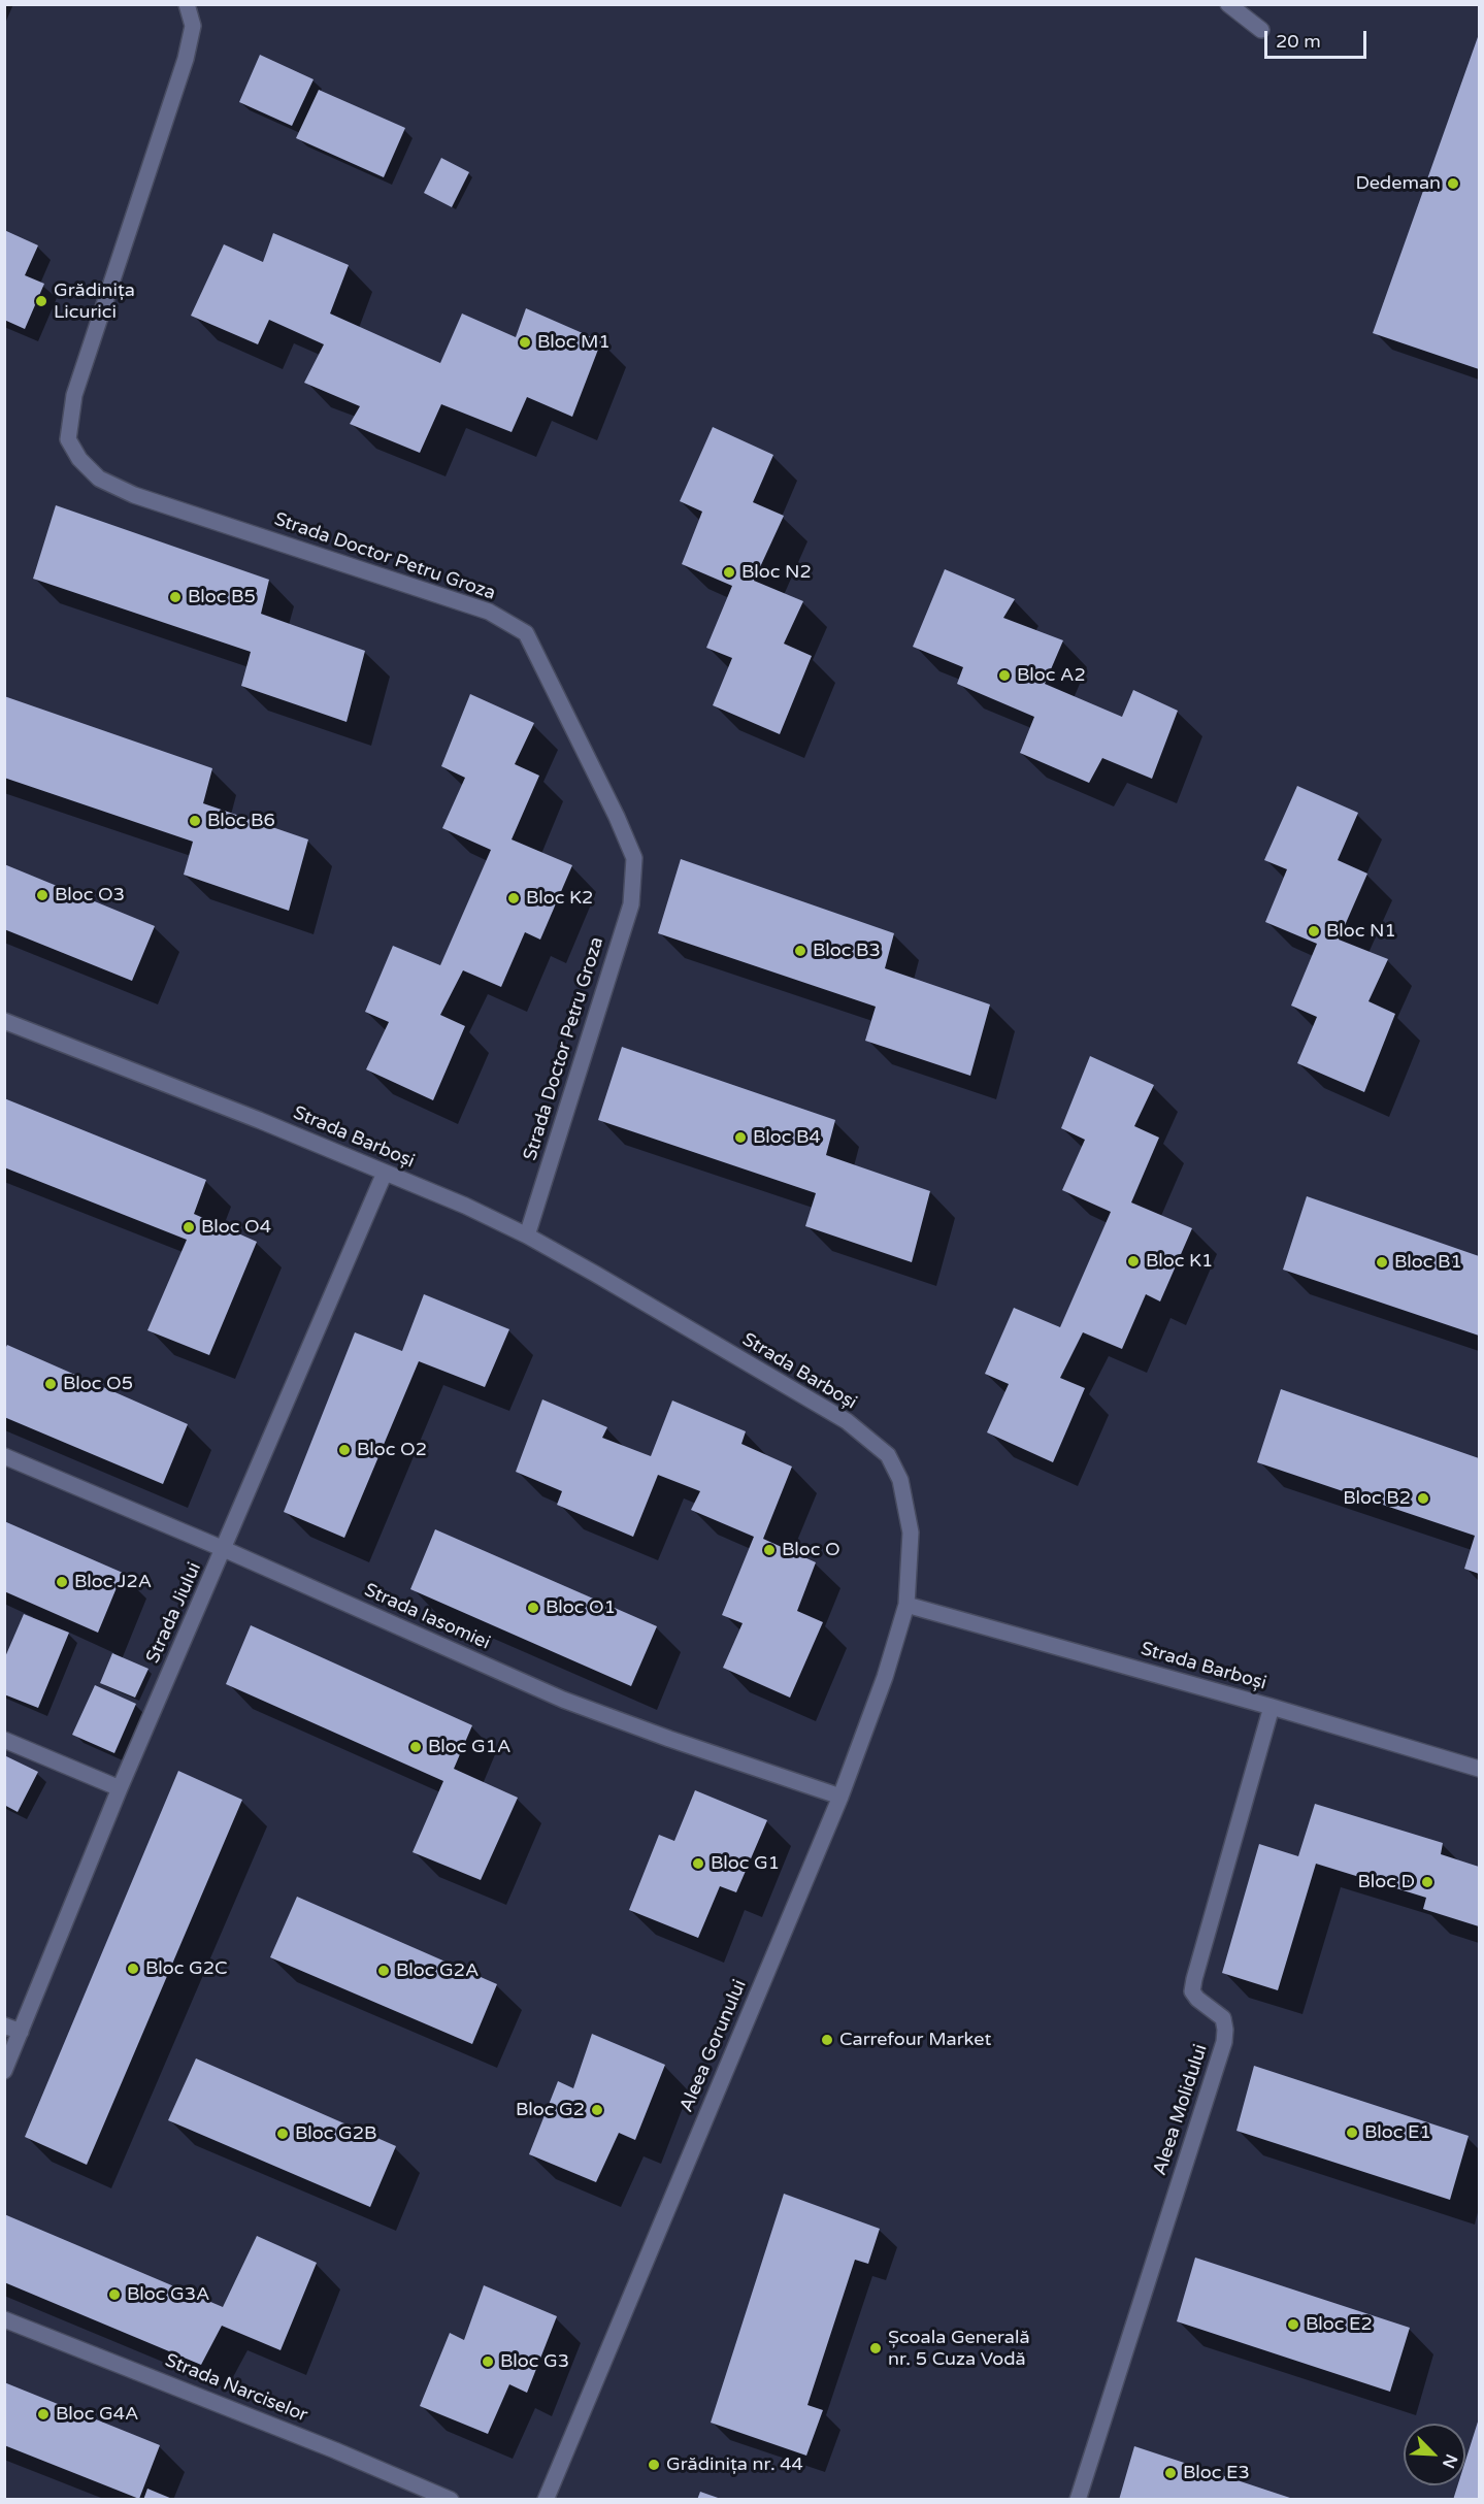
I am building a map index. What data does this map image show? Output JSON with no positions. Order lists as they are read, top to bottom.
{
  "streets": {
    "street": [
      "Strada Doctor Petru Groza",
      "Strada Barboși",
      "Strada Jiului",
      "Strada Iasomiei",
      "Aleea Gorunului",
      "Aleea Molidului",
      "Strada Narciselor"
    ]
  },
  "crossings": [
    ["Strada Doctor Petru Groza", "Strada Barboși"],
    ["Strada Barboși", "Strada Jiului"],
    ["Strada Barboși", "Aleea Gorunului"],
    ["Strada Barboși", "Aleea Molidului"],
    ["Strada Jiului", "Strada Iasomiei"],
    ["Strada Iasomiei", "Aleea Gorunului"]
  ],
  "places": [
    "Dedeman",
    "Grădinița Licurici",
    "Bloc M1",
    "Bloc N2",
    "Bloc B5",
    "Bloc A2",
    "Bloc B6",
    "Bloc O3",
    "Bloc K2",
    "Bloc N1",
    "Bloc B3",
    "Bloc B4",
    "Bloc O4",
    "Bloc K1",
    "Bloc B1",
    "Bloc O5",
    "Bloc O2",
    "Bloc B2",
    "Bloc O",
    "Bloc J2A",
    "Bloc O1",
    "Bloc G1A",
    "Bloc G1",
    "Bloc D",
    "Bloc G2C",
    "Bloc G2A",
    "Carrefour Market",
    "Bloc G2",
    "Bloc E1",
    "Bloc G2B",
    "Bloc G3A",
    "Bloc E2",
    "Școala Generală nr. 5 Cuza Vodă",
    "Bloc G3",
    "Bloc G4A",
    "Grădinița nr. 44",
    "Bloc E3"
  ],
  "scale_bar": "20 m",
  "north": "bottom right"
}
